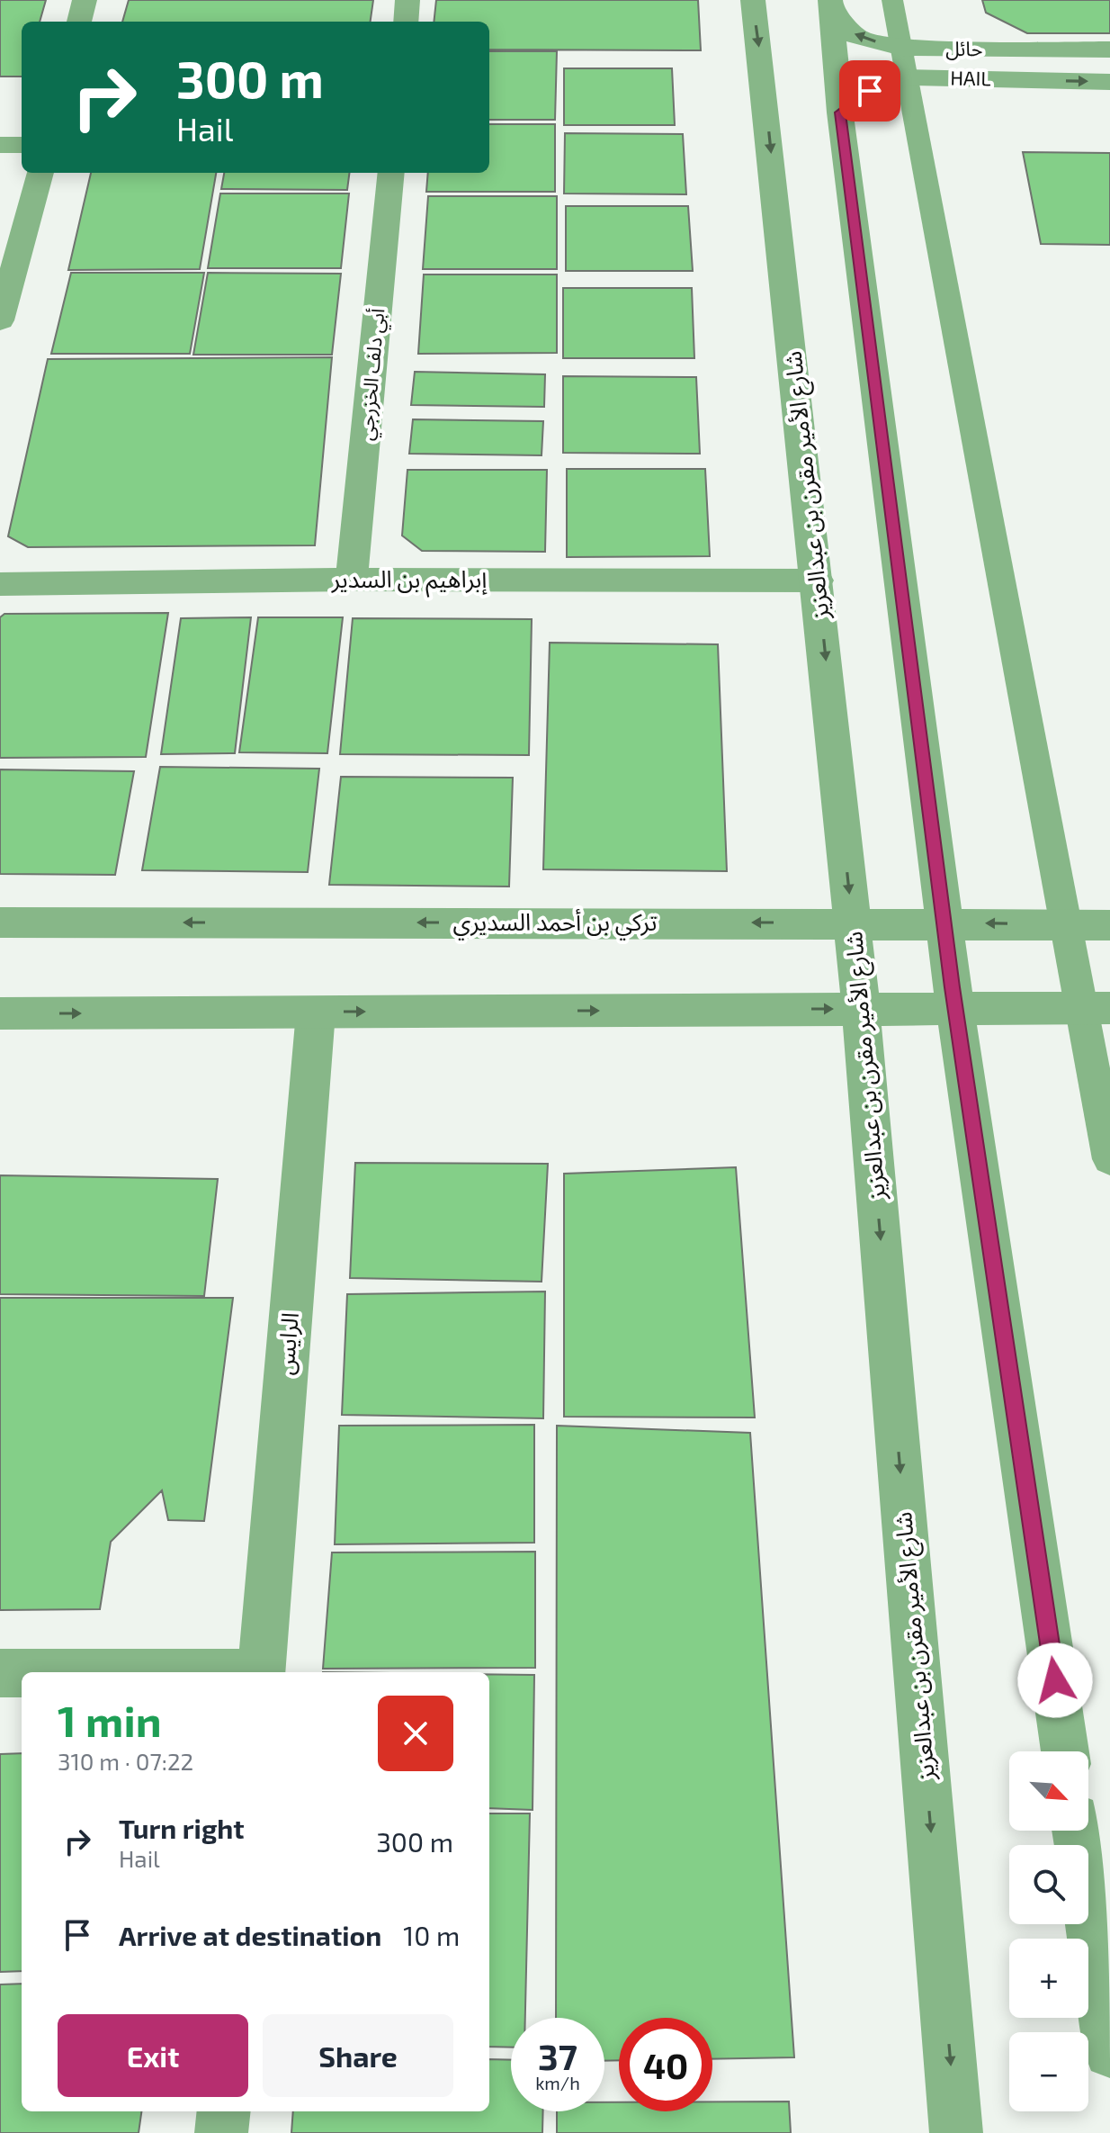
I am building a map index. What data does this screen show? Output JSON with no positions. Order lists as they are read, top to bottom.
{
  "streets": {
    "street": [
      "حائل",
      "HAIL",
      "أبي دلف الخزرجي",
      "شارع الأمير مقرن بن عبدالعزيز",
      "إبراهيم بن السدير",
      "تركي بن أحمد السديري",
      "الرايس"
    ]
  },
  "crossings": [
    ["أبي دلف الخزرجي", "إبراهيم بن السدير"],
    ["شارع الأمير مقرن بن عبدالعزيز", "إبراهيم بن السدير"],
    ["شارع الأمير مقرن بن عبدالعزيز", "تركي بن أحمد السديري"]
  ],
  "north": "bottom right",
  "page": {
    "turn": ["300 m", "Hail"],
    "heading": ["1 min", "310 m · 07:22"],
    "map_buttons": ["+", "−"],
    "list": [
      {
        "name": "Turn right",
        "note": "Hail",
        "value": "300 m"
      },
      {
        "name": "Arrive at destination",
        "value": "10 m"
      }
    ],
    "buttons": ["Exit", "Share"],
    "speed": "37 km/h",
    "limit": "40"
  }
}
